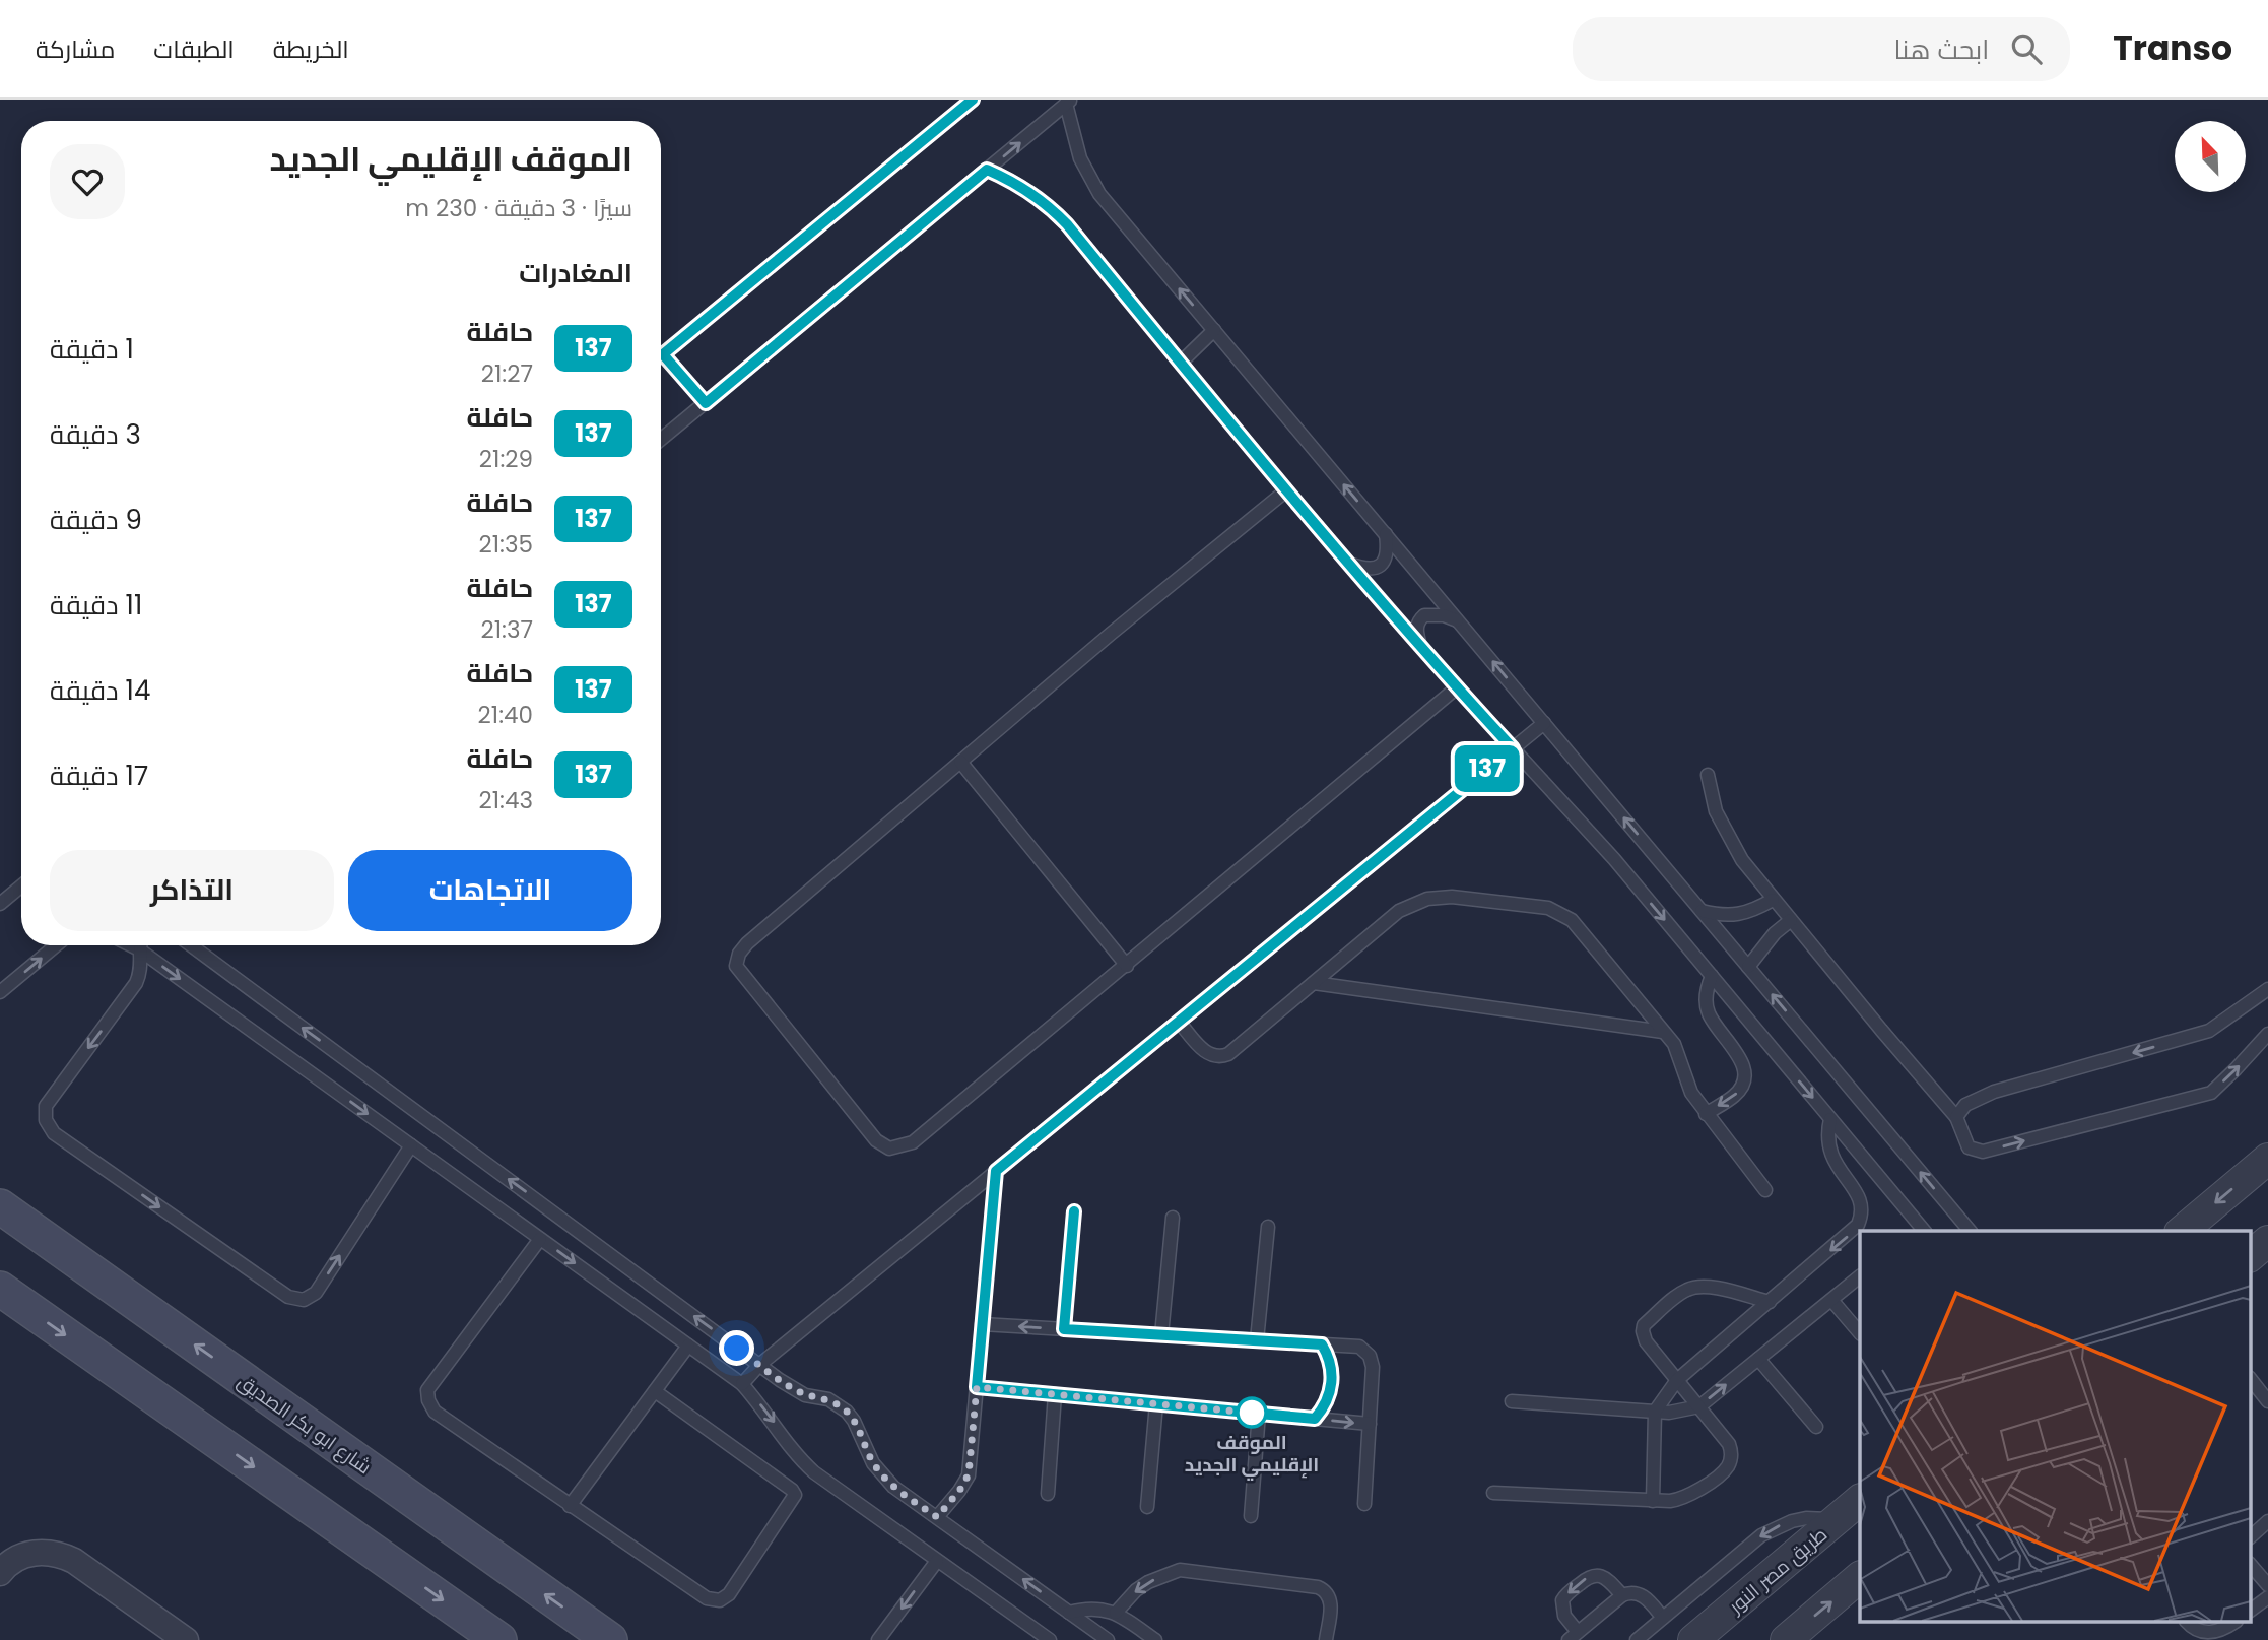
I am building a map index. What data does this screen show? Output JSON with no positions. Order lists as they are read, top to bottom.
{
  "streets": {
    "main road": ["شارع ابو بكر الصديق"],
    "street": ["طريق مصر النور"]
  },
  "places": ["الموقف الإقليمي الجديد"],
  "lines": ["bus line 137"],
  "north": "top left",
  "page": {
    "header": "Transo",
    "search": "ابحث هنا",
    "nav": ["الخريطة", "الطبقات", "مشاركة"],
    "on_map": "137",
    "heading": [
      ["الموقف الإقليمي الجديد", "سيرًا · 3 دقيقة · 230 m"],
      "المغادرات"
    ],
    "list": [
      {
        "mark": "137",
        "name": "حافلة",
        "note": "21:27",
        "value": "1 دقيقة"
      },
      {
        "mark": "137",
        "name": "حافلة",
        "note": "21:29",
        "value": "3 دقيقة"
      },
      {
        "mark": "137",
        "name": "حافلة",
        "note": "21:35",
        "value": "9 دقيقة"
      },
      {
        "mark": "137",
        "name": "حافلة",
        "note": "21:37",
        "value": "11 دقيقة"
      },
      {
        "mark": "137",
        "name": "حافلة",
        "note": "21:40",
        "value": "14 دقيقة"
      },
      {
        "mark": "137",
        "name": "حافلة",
        "note": "21:43",
        "value": "17 دقيقة"
      }
    ],
    "buttons": ["الاتجاهات", "التذاكر"]
  }
}
